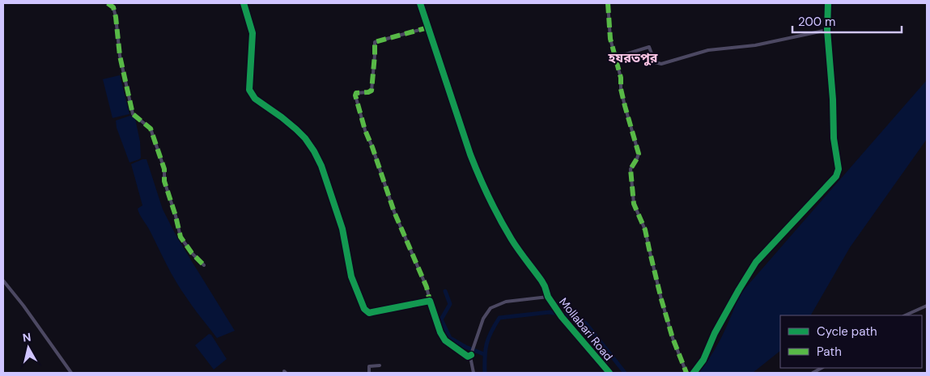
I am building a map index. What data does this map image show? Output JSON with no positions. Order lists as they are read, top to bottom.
{
  "streets": {
    "street": ["Mollabari Road"]
  },
  "districts": ["হযরতপুর"],
  "legend": ["Cycle path", "Path"],
  "scale_bar": "200 m",
  "north": "top"
}
